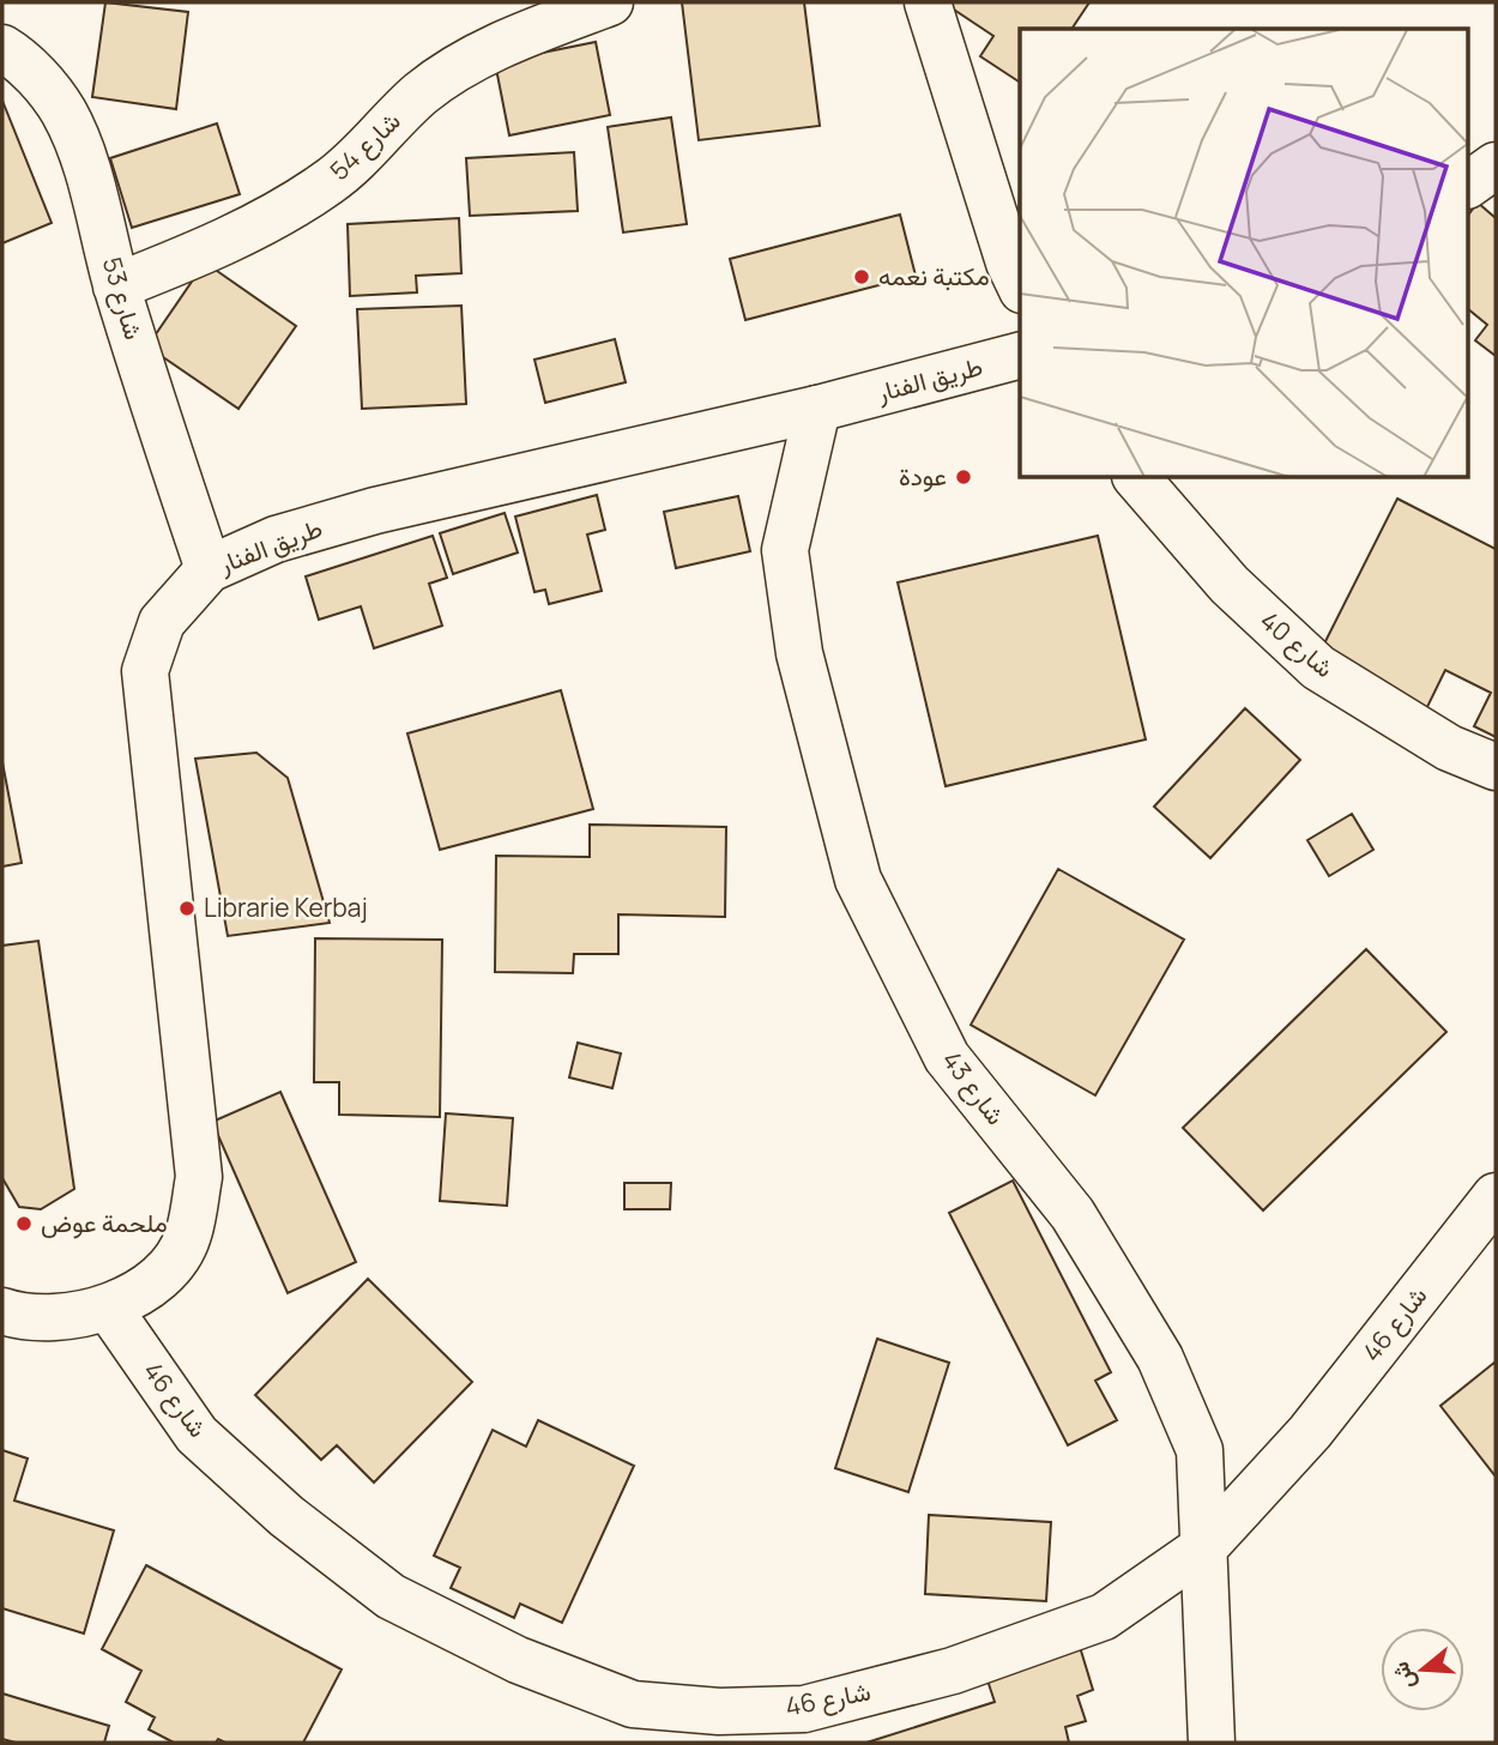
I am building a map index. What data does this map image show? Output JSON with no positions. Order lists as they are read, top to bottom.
{
  "streets": {
    "street": [
      "شارع 54",
      "شارع 53",
      "طريق الفنار",
      "شارع 40",
      "شارع 43",
      "شارع 46"
    ]
  },
  "crossings": [
    ["شارع 54", "شارع 53"],
    ["شارع 53", "طريق الفنار"],
    ["طريق الفنار", "شارع 43"],
    ["طريق الفنار", "شارع 46"],
    ["شارع 43", "شارع 46"]
  ],
  "places": [
    "مكتبة نعمه",
    "عودة",
    "Librarie Kerbaj",
    "ملحمة عوض"
  ],
  "north": "left"
}
